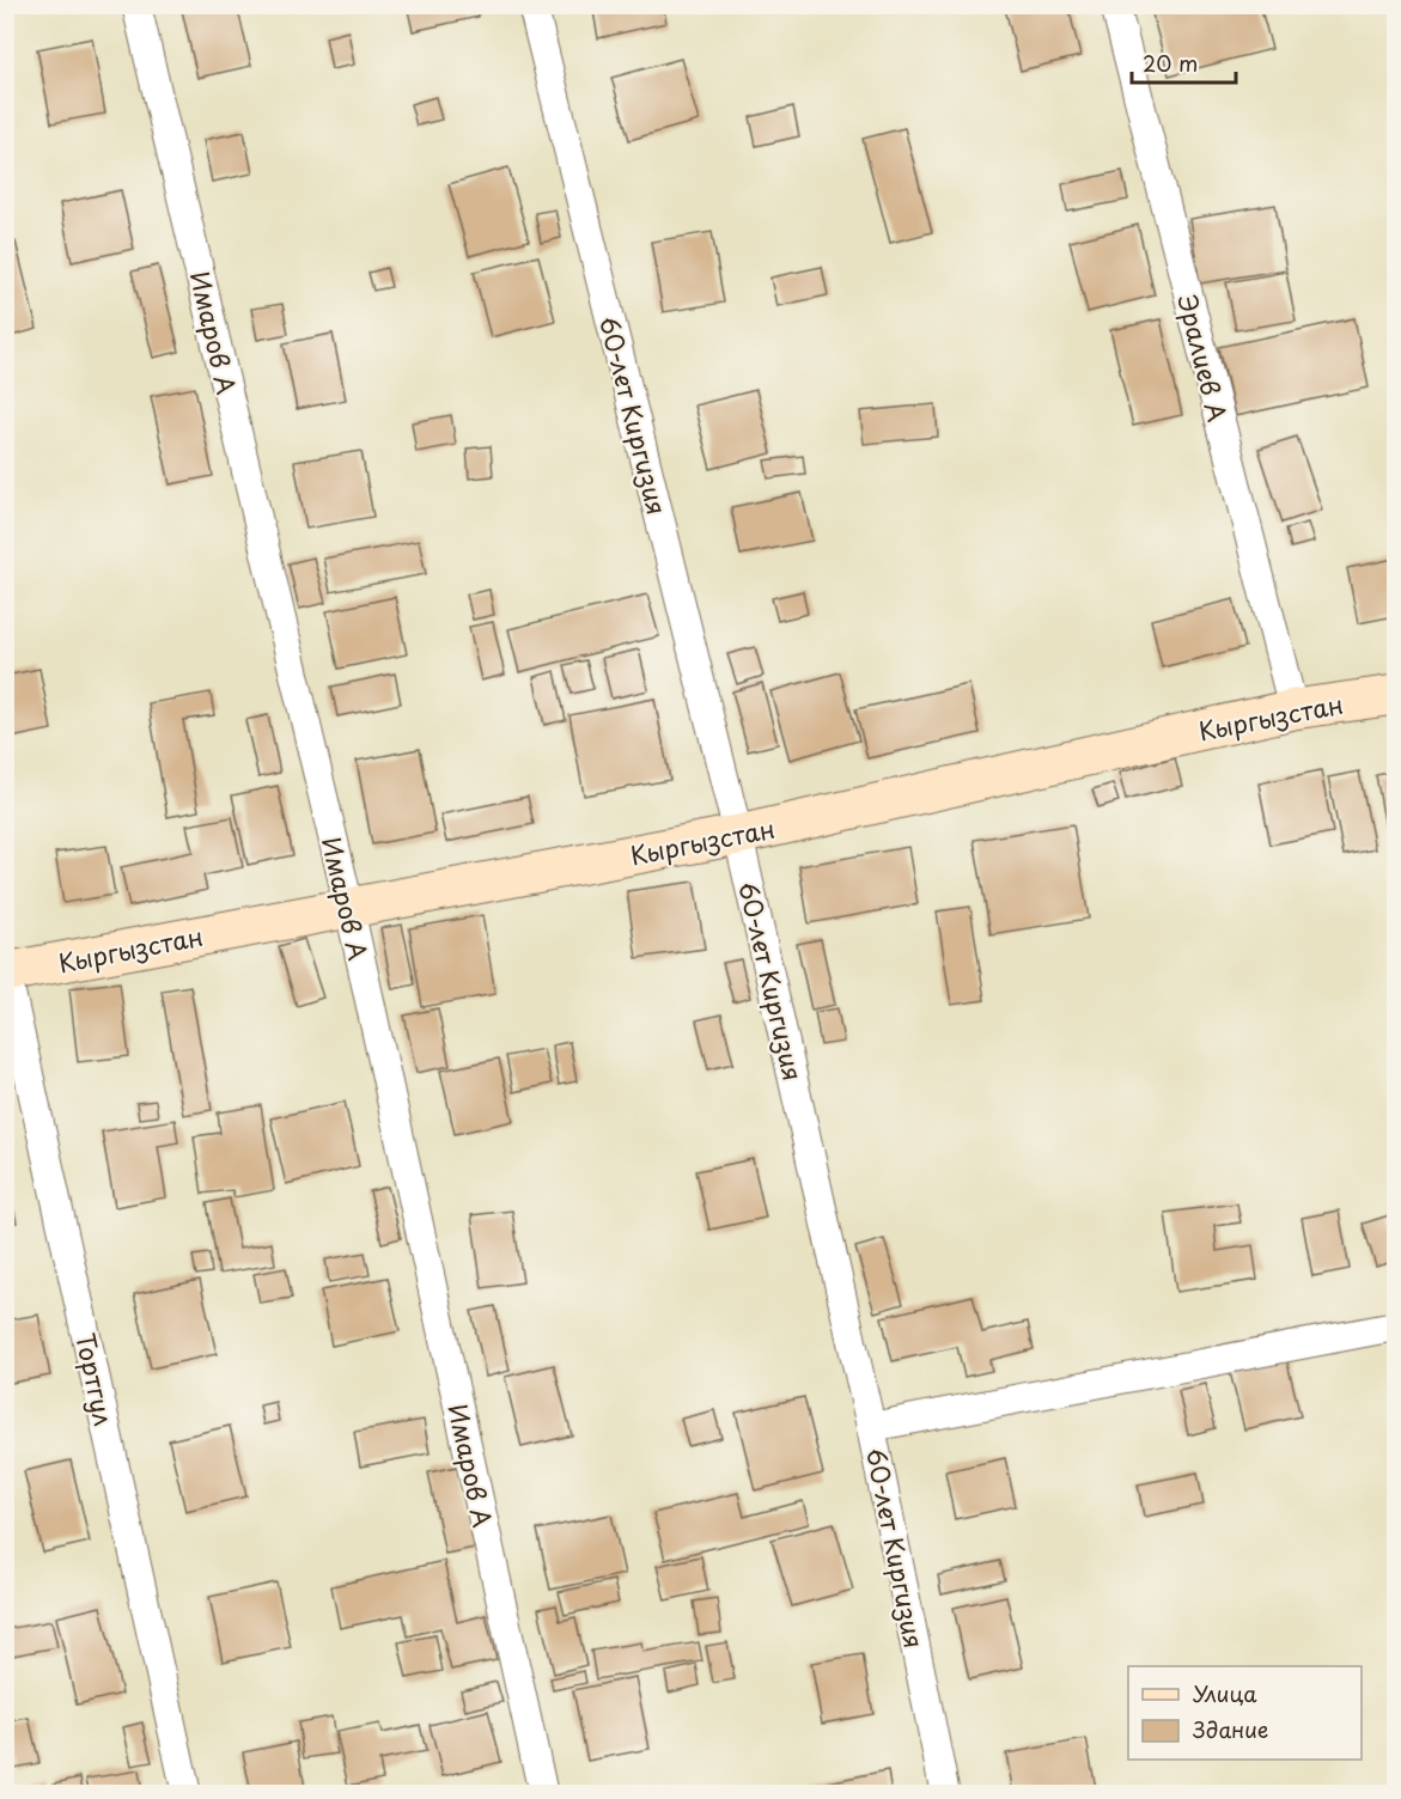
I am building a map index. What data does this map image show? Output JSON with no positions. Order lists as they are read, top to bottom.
{
  "streets": {
    "street": [
      "Имаров А",
      "Эралиев А",
      "60-лет Киргизия",
      "Кыргызстан",
      "Тортгул"
    ]
  },
  "crossings": [
    ["Имаров А", "Кыргызстан"],
    ["Эралиев А", "Кыргызстан"],
    ["60-лет Киргизия", "Кыргызстан"],
    ["Кыргызстан", "Тортгул"]
  ],
  "legend": ["Улица", "Здание"],
  "scale_bar": "20 m"
}
